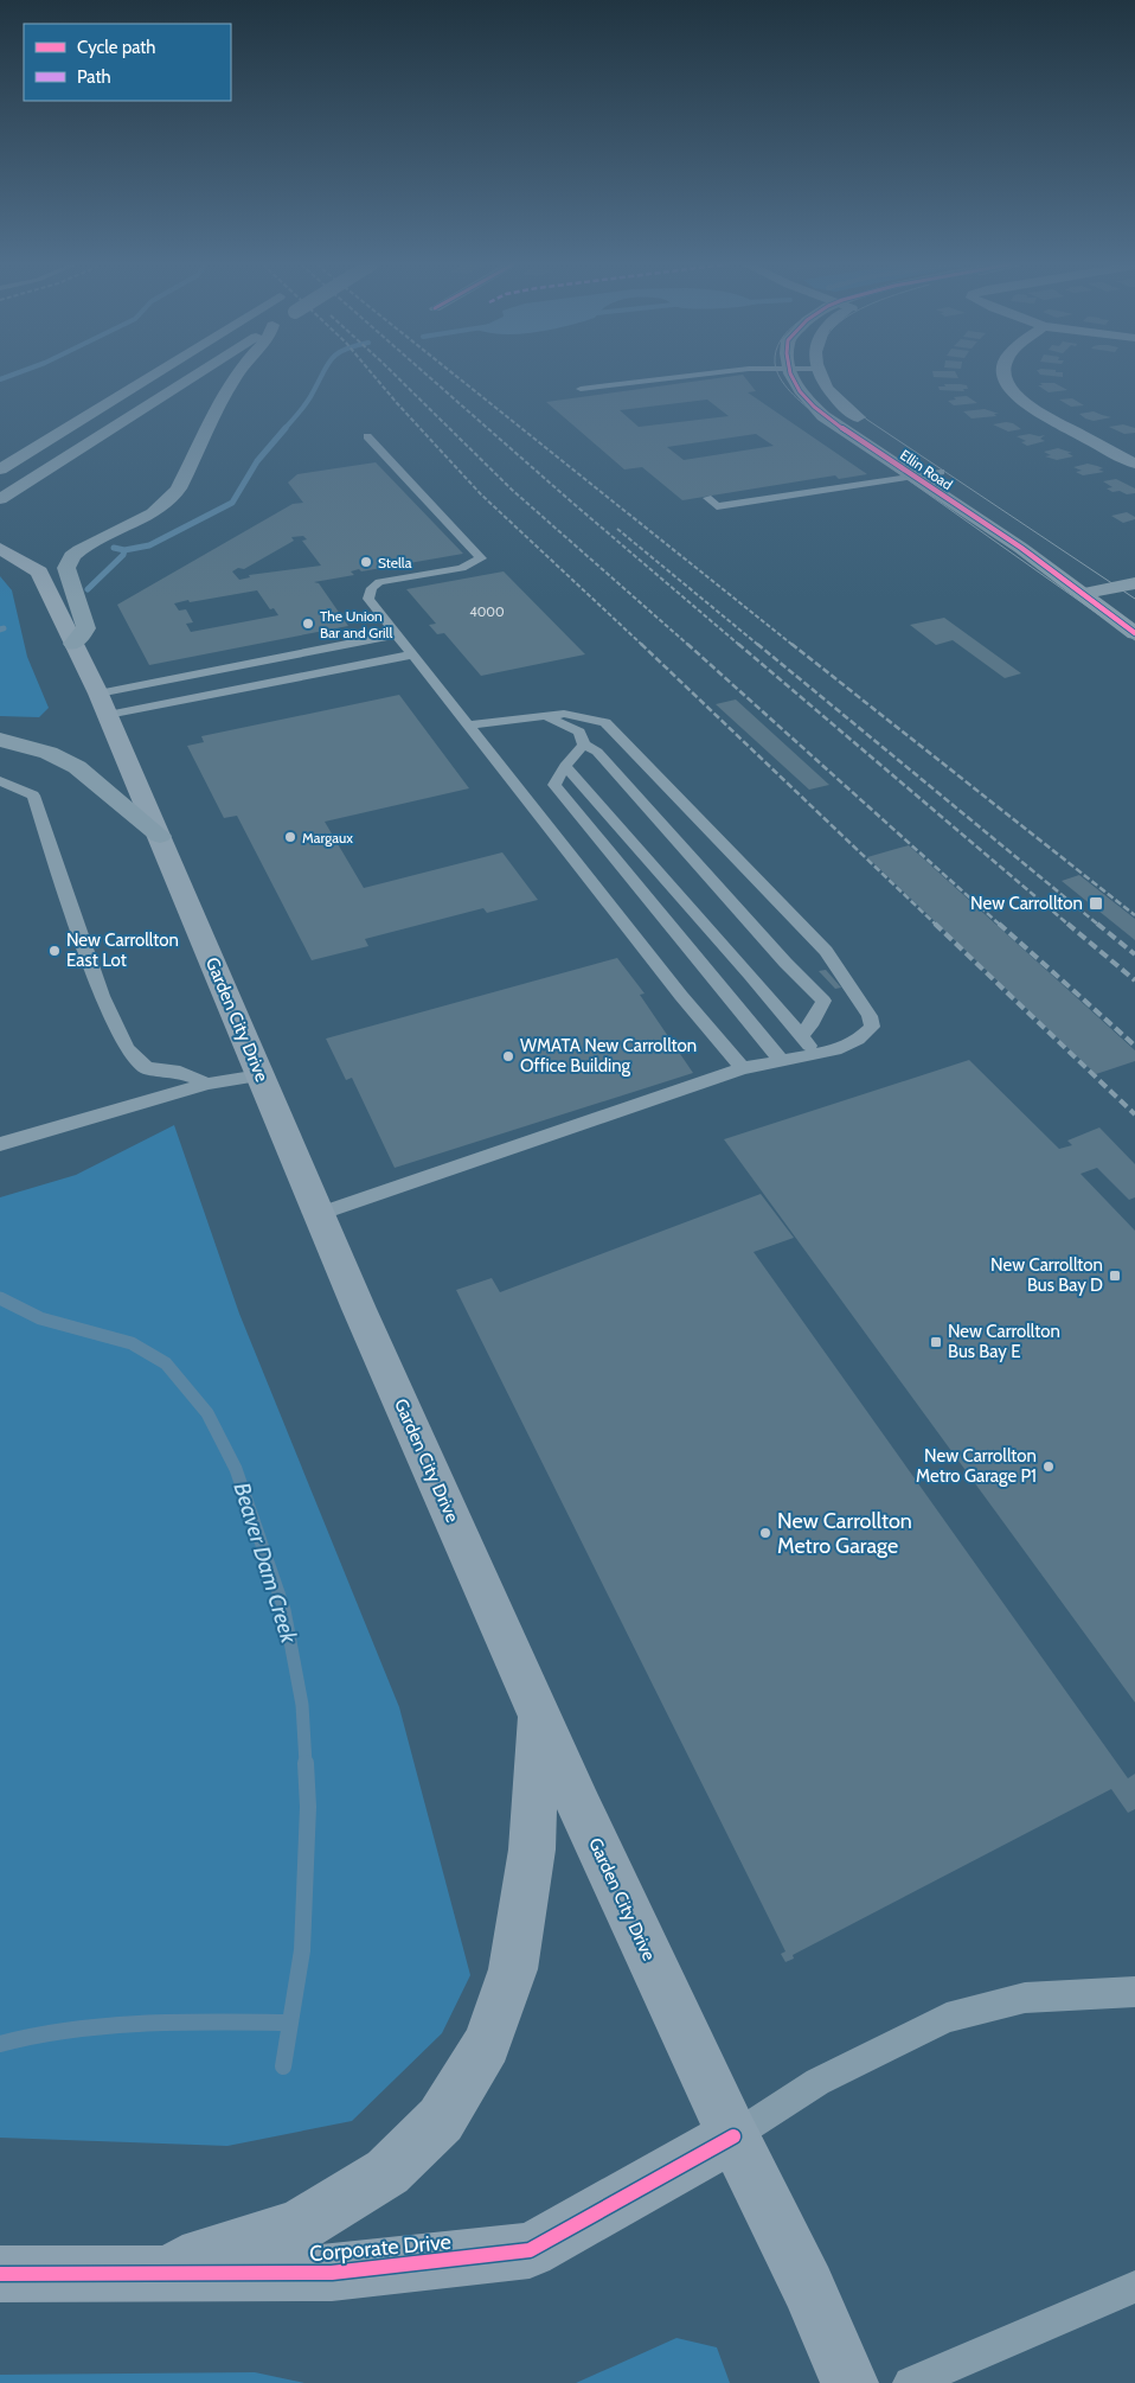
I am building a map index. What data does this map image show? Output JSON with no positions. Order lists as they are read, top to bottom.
{
  "streets": {
    "main road": ["Garden City Drive", "Corporate Drive"],
    "street": ["Ellin Road"]
  },
  "crossings": [
    ["Garden City Drive", "Corporate Drive"]
  ],
  "water": ["Beaver Dam Creek"],
  "places": {
    "other": [
      "Stella",
      "The Union Bar and Grill",
      "Margaux",
      "New Carrollton East Lot",
      "WMATA New Carrollton Office Building",
      "New Carrollton Metro Garage P1",
      "New Carrollton Metro Garage"
    ],
    "transit": ["New Carrollton", "New Carrollton Bus Bay D", "New Carrollton Bus Bay E"]
  },
  "house_numbers": ["4000"],
  "legend": ["Cycle path", "Path"]
}
